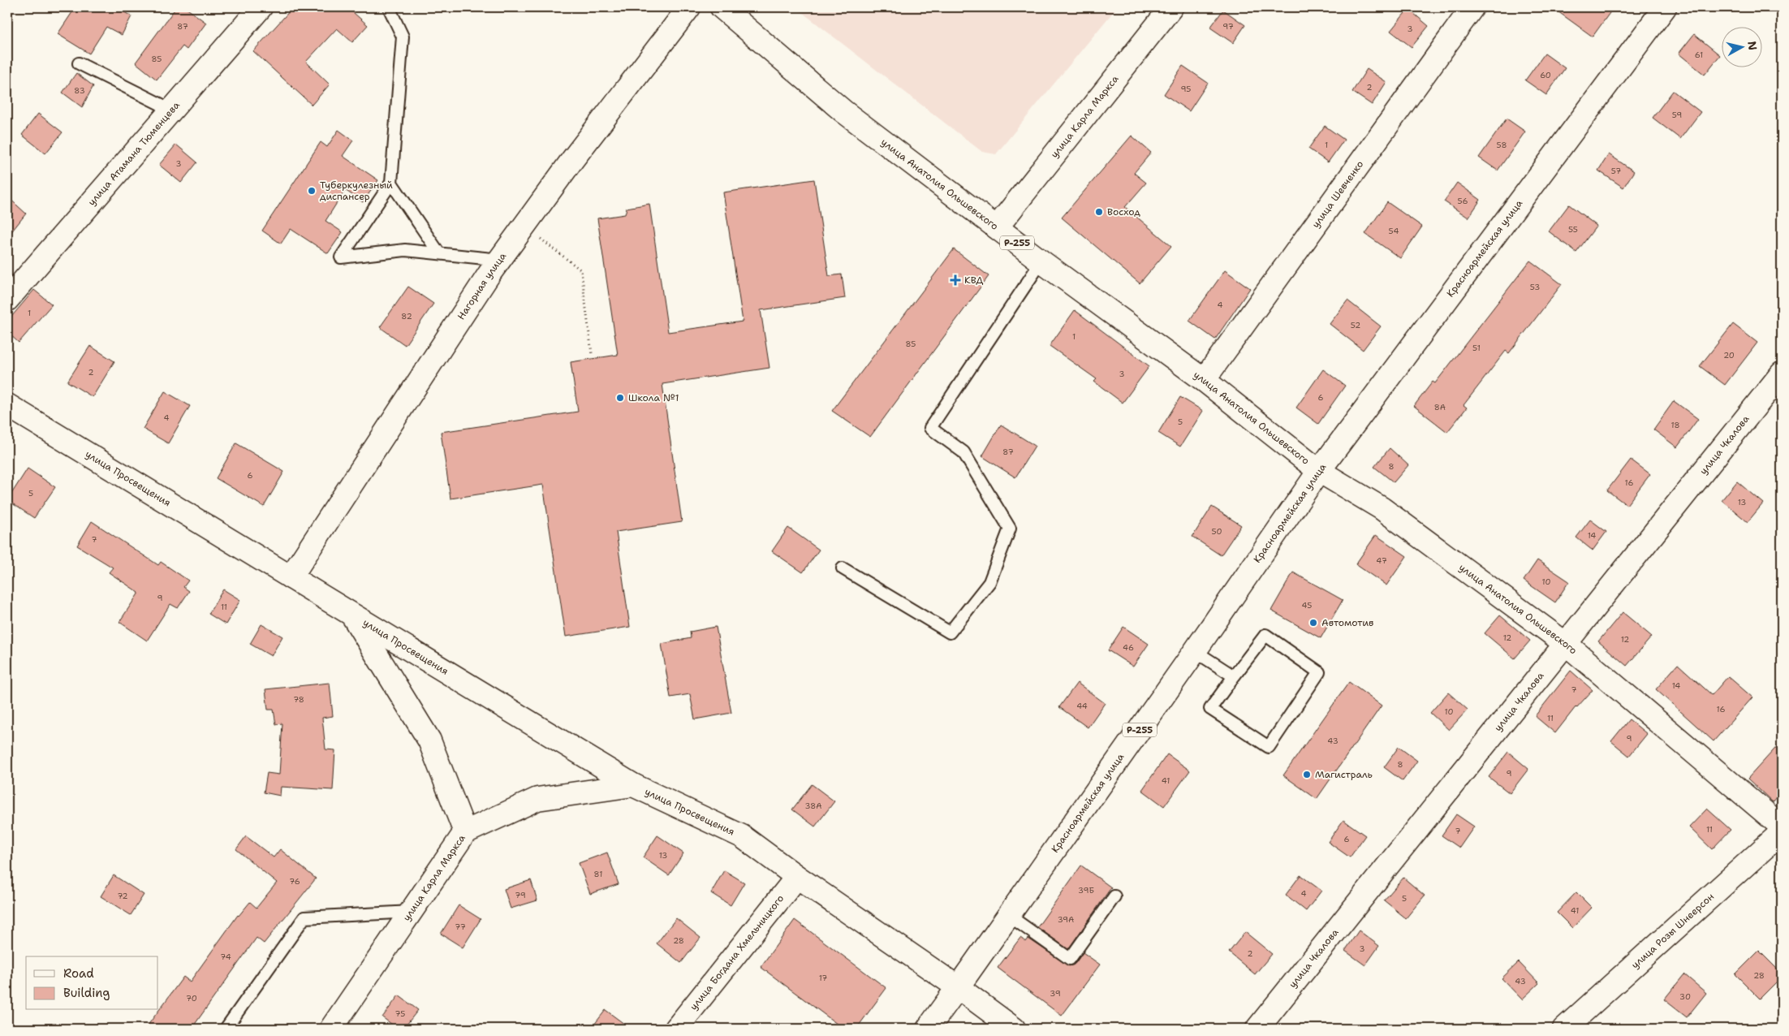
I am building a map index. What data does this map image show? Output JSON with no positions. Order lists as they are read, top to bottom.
{
  "streets": {
    "main road": [
      "улица Карла Маркса",
      "улица Атамана Тюменцева",
      "улица Анатолия Ольшевского",
      "улица Шевченко",
      "Р-255",
      "Красноармейская улица",
      "Нагорная улица",
      "улица Чкалова",
      "улица Просвещения",
      "улица Розы Шнеерсон",
      "улица Богдана Хмельницкого"
    ]
  },
  "crossings": [
    ["улица Карла Маркса", "улица Анатолия Ольшевского"],
    ["улица Карла Маркса", "улица Просвещения"],
    ["улица Анатолия Ольшевского", "улица Шевченко"],
    ["улица Анатолия Ольшевского", "Красноармейская улица"],
    ["улица Анатолия Ольшевского", "улица Чкалова"],
    ["Красноармейская улица", "улица Просвещения"],
    ["Нагорная улица", "улица Просвещения"],
    ["улица Просвещения", "улица Богдана Хмельницкого"]
  ],
  "places": {
    "other": [
      "Туберкулезный диспансер",
      "Восход",
      "Школа №1",
      "Автомотив",
      "Магистраль"
    ],
    "health": ["КВД"]
  },
  "house_numbers": [
    "87",
    "97",
    "3",
    "61",
    "85",
    "60",
    "2",
    "95",
    "83",
    "59",
    "1",
    "58",
    "3",
    "57",
    "56",
    "55",
    "54",
    "53",
    "4",
    "1",
    "82",
    "52",
    "1",
    "85",
    "51",
    "20",
    "2",
    "3",
    "6",
    "8А",
    "4",
    "5",
    "18",
    "87",
    "8",
    "6",
    "16",
    "5",
    "13",
    "50",
    "14",
    "7",
    "47",
    "10",
    "9",
    "45",
    "11",
    "12",
    "12",
    "46",
    "14",
    "7",
    "78",
    "44",
    "16",
    "10",
    "11",
    "9",
    "43",
    "8",
    "9",
    "41",
    "38А",
    "11",
    "7",
    "6",
    "13",
    "81",
    "76",
    "39Б",
    "4",
    "79",
    "72",
    "5",
    "41",
    "39А",
    "77",
    "28",
    "3",
    "2",
    "74",
    "28",
    "17",
    "43",
    "39",
    "30",
    "70",
    "75"
  ],
  "legend": ["Road", "Building"],
  "north": "right"
}
